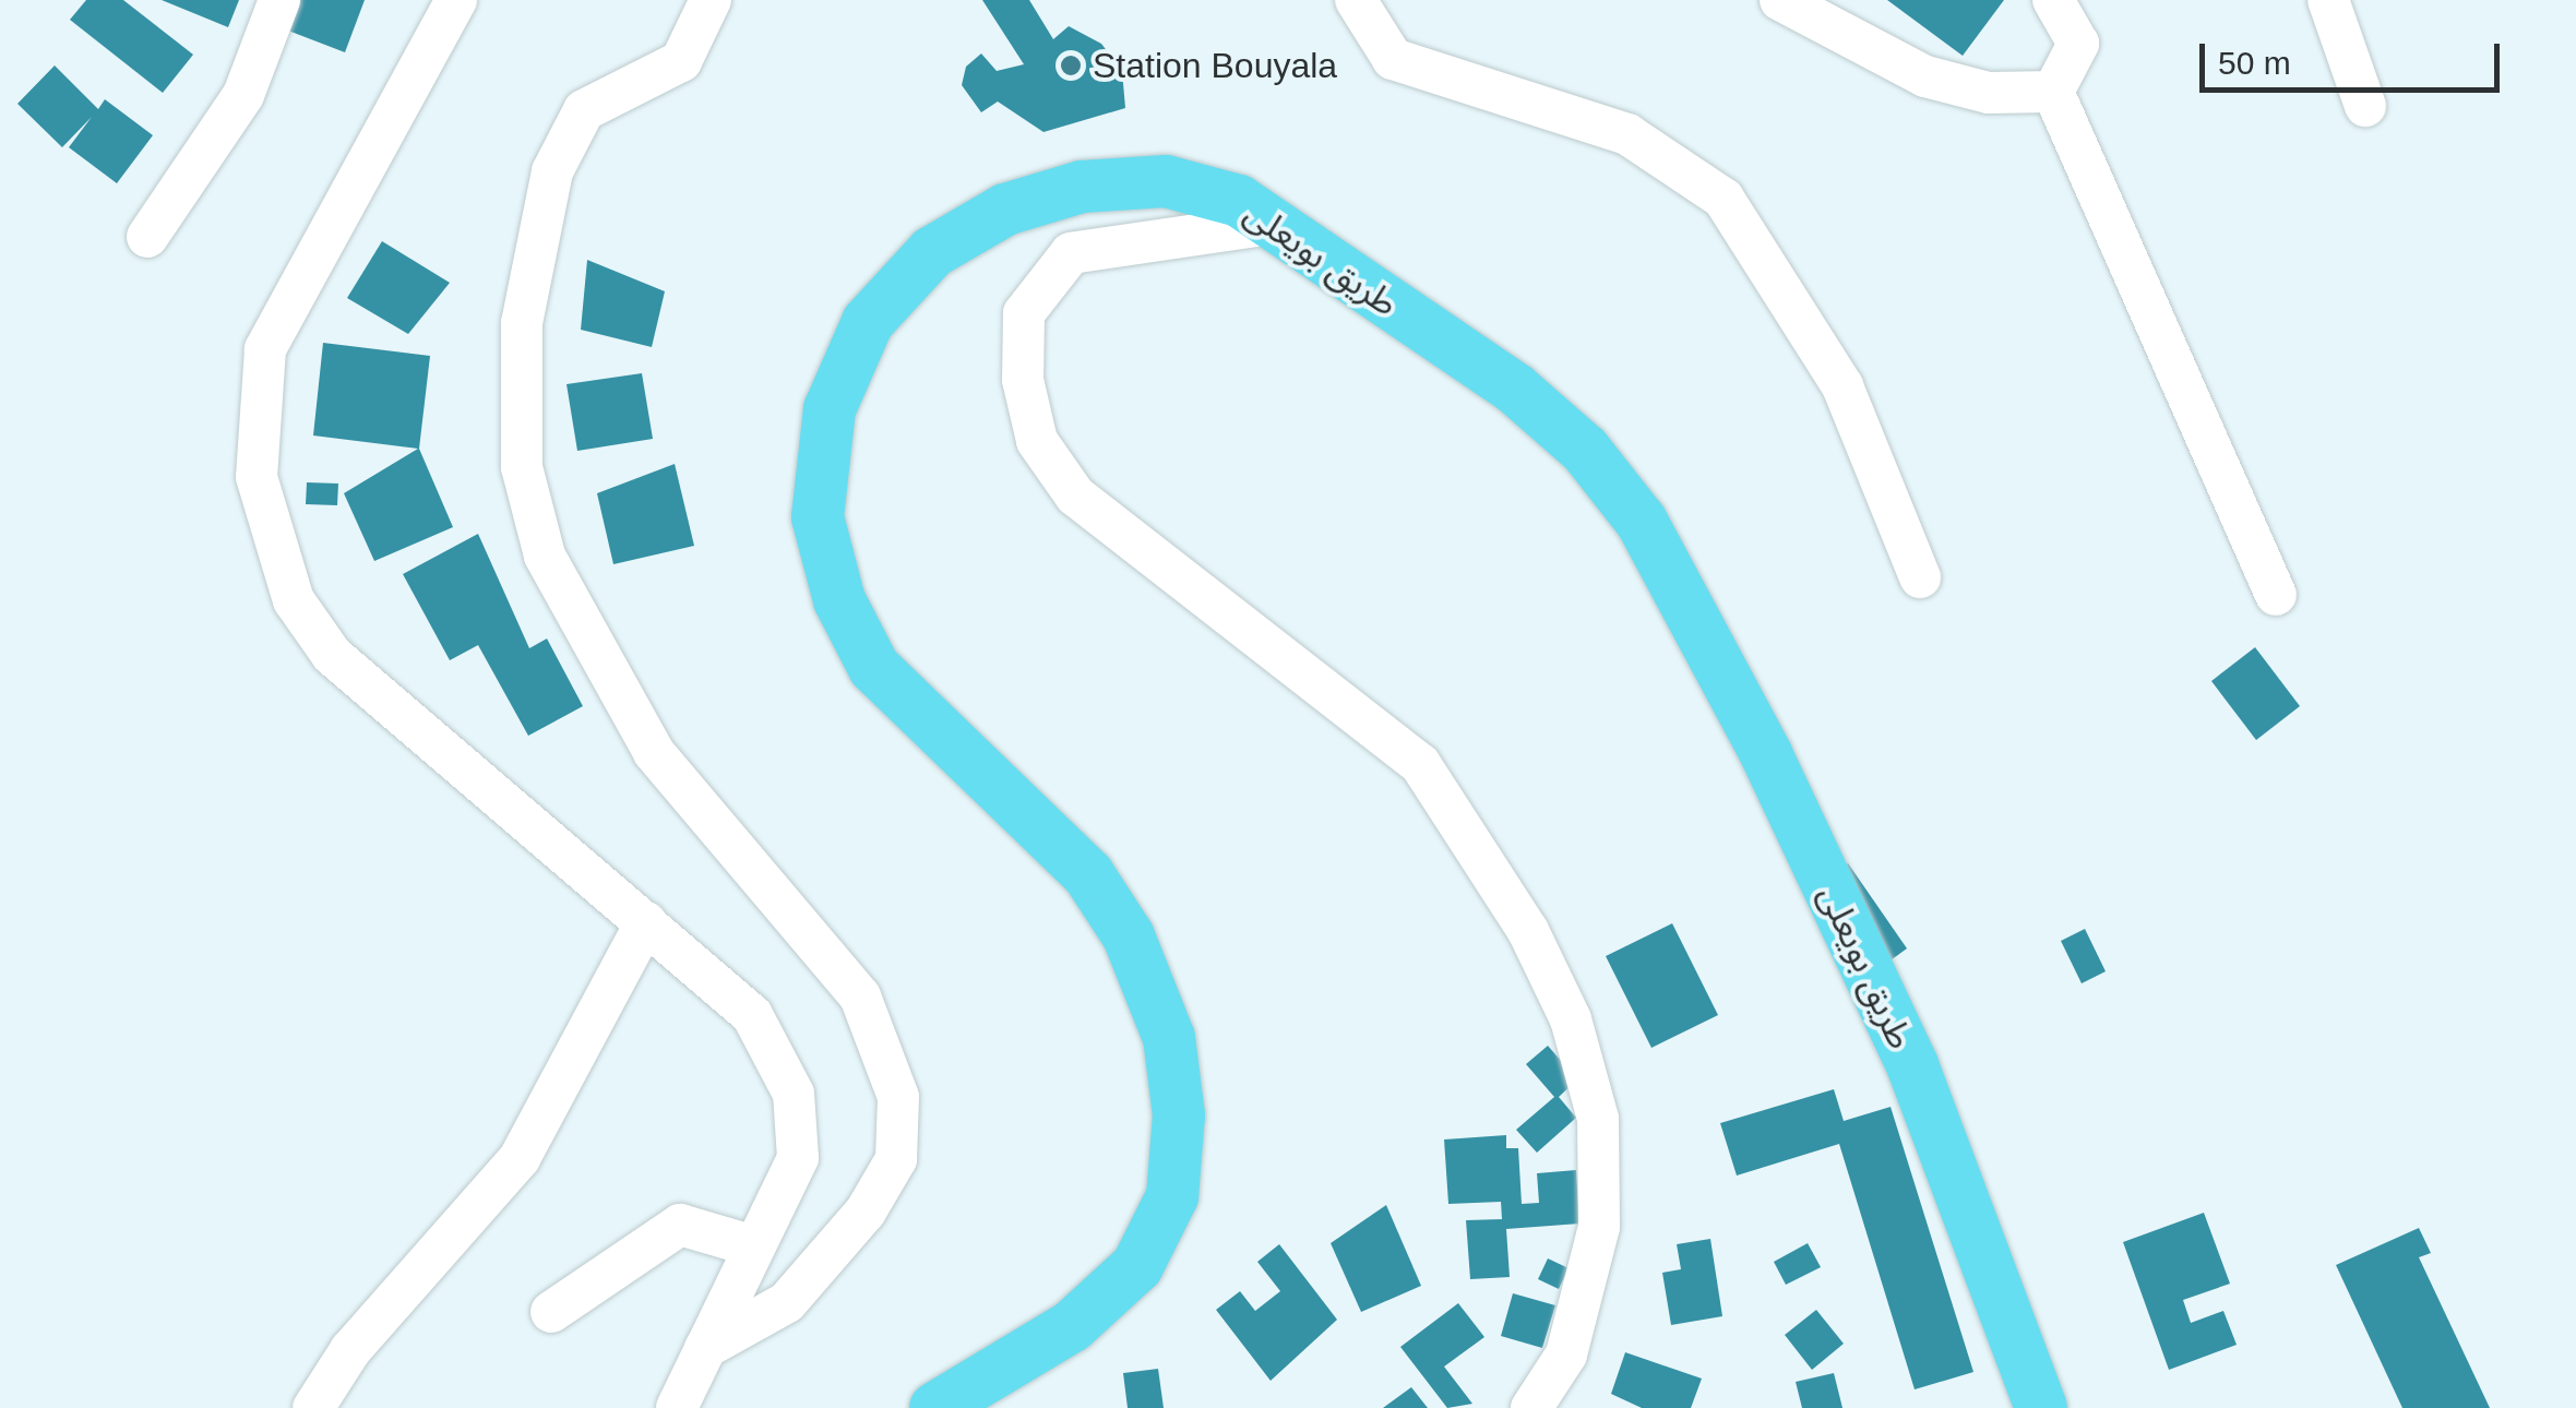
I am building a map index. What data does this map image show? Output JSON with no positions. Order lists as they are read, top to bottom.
{
  "streets": {
    "main road": ["طريق بويعلى"]
  },
  "places": ["Station Bouyala"],
  "scale_bar": "50 m"
}
